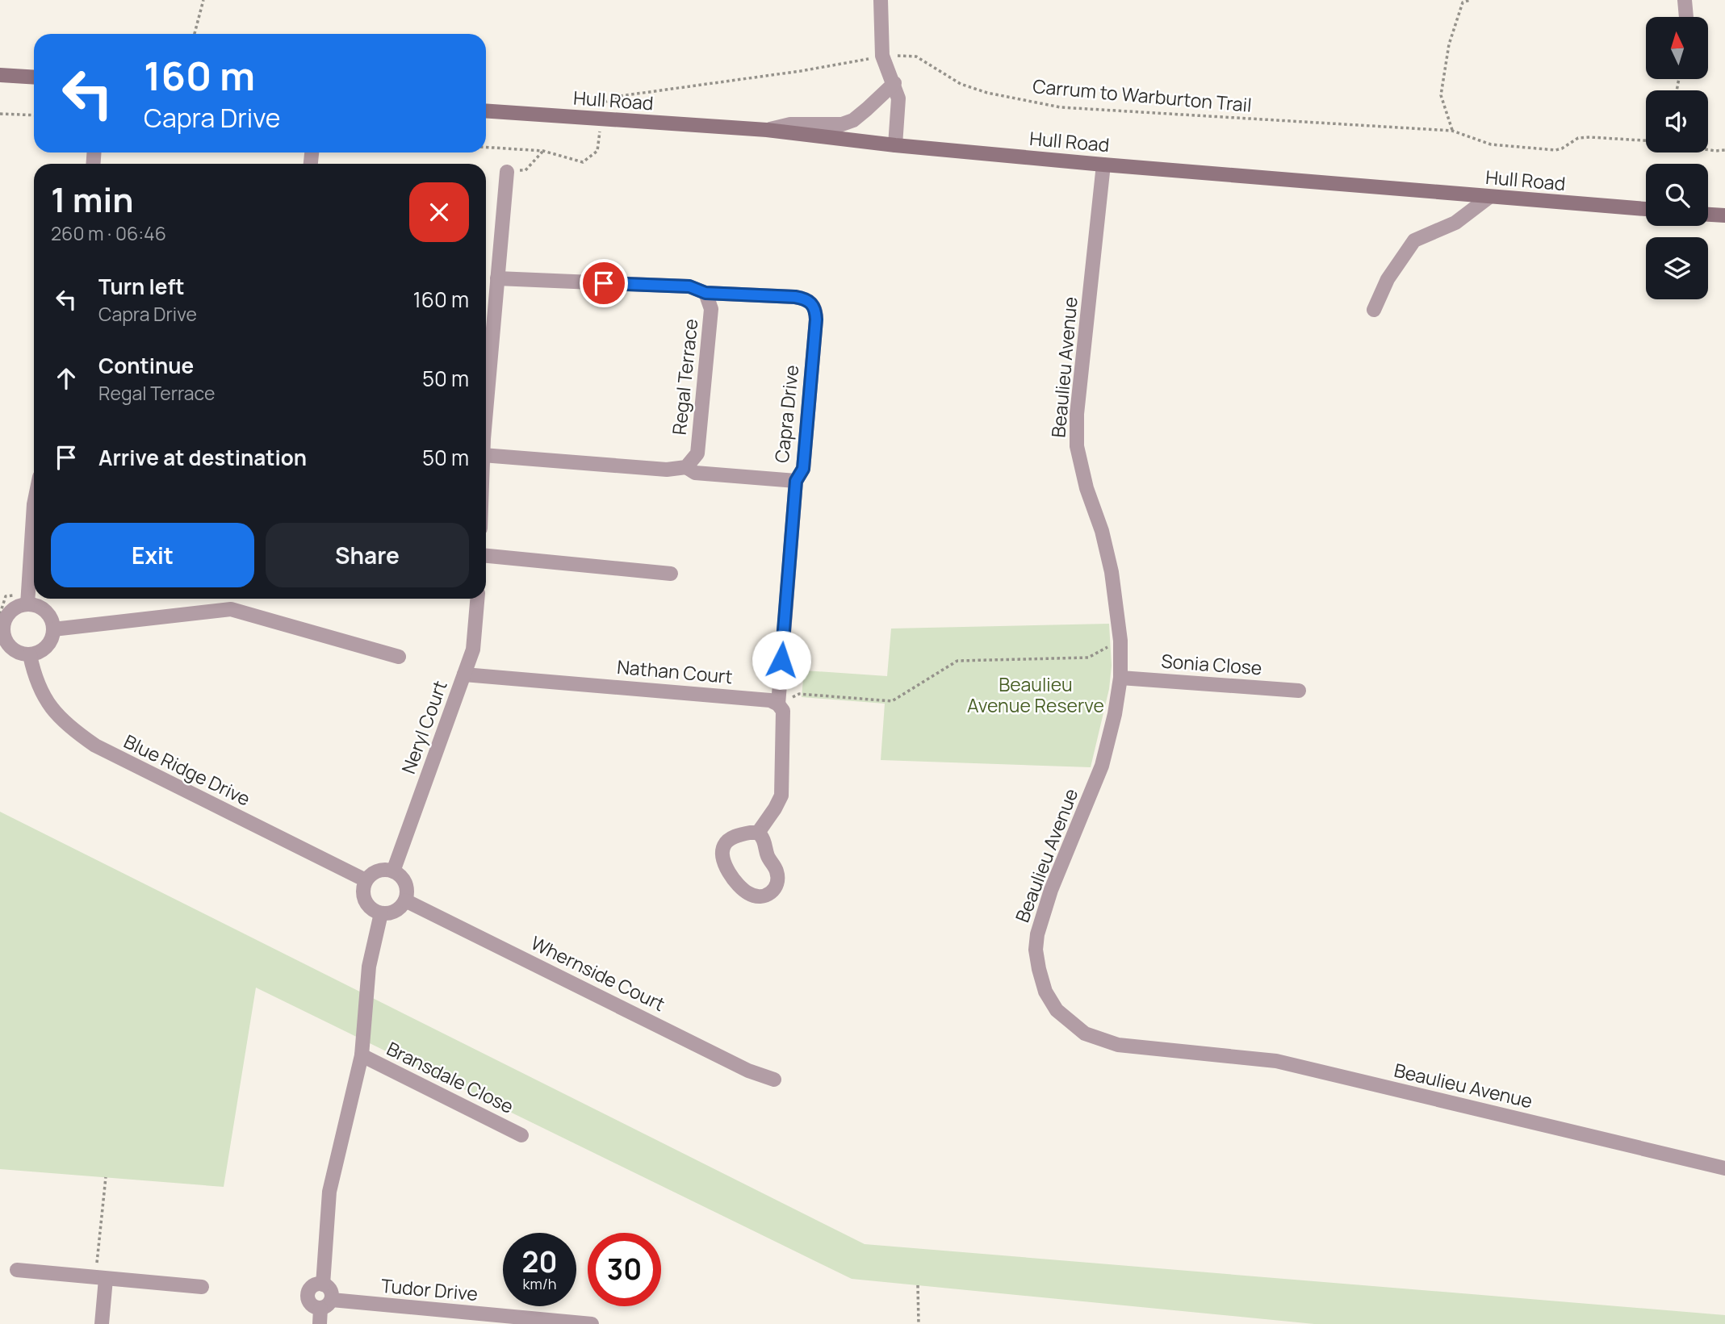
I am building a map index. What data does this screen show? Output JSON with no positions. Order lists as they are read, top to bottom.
{
  "streets": {
    "main road": ["Hull Road"],
    "street": [
      "Beaulieu Avenue",
      "Regal Terrace",
      "Capra Drive",
      "Sonia Close",
      "Nathan Court",
      "Neryl Court",
      "Blue Ridge Drive",
      "Whernside Court",
      "Bransdale Close",
      "Tudor Drive"
    ],
    "path": ["Carrum to Warburton Trail"]
  },
  "crossings": [
    ["Carrum to Warburton Trail", "Hull Road"],
    ["Hull Road", "Beaulieu Avenue"],
    ["Beaulieu Avenue", "Sonia Close"],
    ["Regal Terrace", "Capra Drive"],
    ["Capra Drive", "Nathan Court"],
    ["Nathan Court", "Neryl Court"],
    ["Neryl Court", "Blue Ridge Drive"],
    ["Neryl Court", "Whernside Court"],
    ["Blue Ridge Drive", "Whernside Court"]
  ],
  "parks": ["Beaulieu Avenue Reserve"],
  "north": "top",
  "page": {
    "turn": ["160 m", "Capra Drive"],
    "heading": ["1 min", "260 m · 06:46"],
    "list": [
      {
        "name": "Turn left",
        "note": "Capra Drive",
        "value": "160 m"
      },
      {
        "name": "Continue",
        "note": "Regal Terrace",
        "value": "50 m"
      },
      {
        "name": "Arrive at destination",
        "value": "50 m"
      }
    ],
    "buttons": ["Exit", "Share"],
    "speed": "20 km/h",
    "limit": "30"
  }
}
